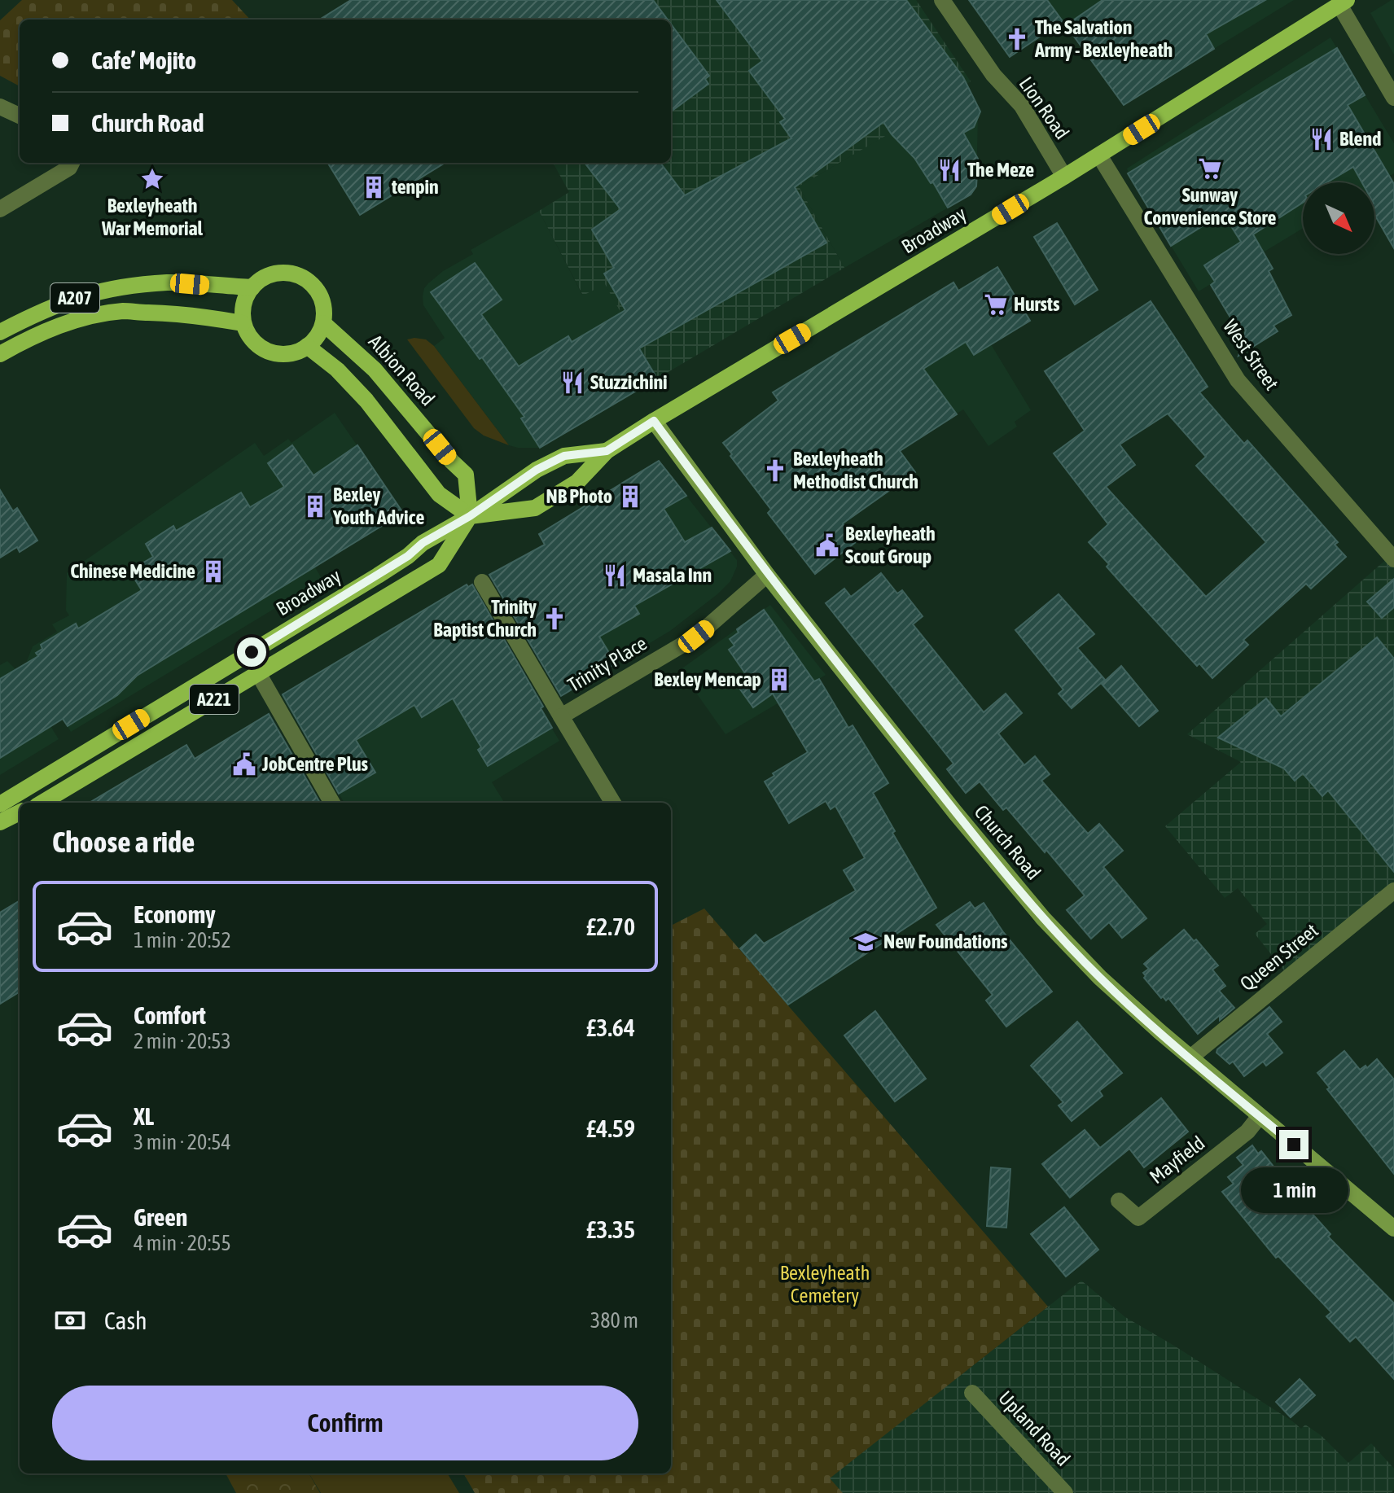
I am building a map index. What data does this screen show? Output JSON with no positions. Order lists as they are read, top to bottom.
{
  "streets": {
    "main road": [
      "Broadway",
      "A207",
      "Albion Road",
      "A221"
    ],
    "street": [
      "Lion Road",
      "West Street",
      "Trinity Place",
      "Church Road",
      "Queen Street",
      "Mayfield",
      "Upland Road"
    ]
  },
  "crossings": [
    ["Lion Road", "Broadway"],
    ["Broadway", "West Street"],
    ["Broadway", "Albion Road"],
    ["Broadway", "Church Road"],
    ["A207", "Albion Road"],
    ["Trinity Place", "Church Road"],
    ["Church Road", "Queen Street"],
    ["Church Road", "Mayfield"]
  ],
  "parks": ["Bexleyheath Cemetery"],
  "places": {
    "church": ["The Salvation Army - Bexleyheath", "Bexleyheath Methodist Church", "Trinity Baptist Church"],
    "restaurant": [
      "Blend",
      "The Meze",
      "Stuzzichini",
      "Masala Inn"
    ],
    "supermarket": ["Sunway Convenience Store", "Hursts"],
    "place": ["Bexleyheath War Memorial"],
    "building": [
      "tenpin",
      "NB Photo",
      "Bexley Youth Advice",
      "Chinese Medicine",
      "Bexley Mencap"
    ],
    "public building": ["Bexleyheath Scout Group", "JobCentre Plus"],
    "school or university": ["New Foundations"]
  },
  "north": "bottom right",
  "page": {
    "banner": ["Cafe’ Mojito", "Church Road"],
    "heading": "Choose a ride",
    "list": [
      {
        "name": "Economy",
        "note": "1 min · 20:52",
        "value": "£2.70"
      },
      {
        "name": "Comfort",
        "note": "2 min · 20:53",
        "value": "£3.64"
      },
      {
        "name": "XL",
        "note": "3 min · 20:54",
        "value": "£4.59"
      },
      {
        "name": "Green",
        "note": "4 min · 20:55",
        "value": "£3.35"
      }
    ],
    "bubble": "1 min",
    "pay": ["Cash", "380 m"],
    "buttons": "Confirm"
  }
}
